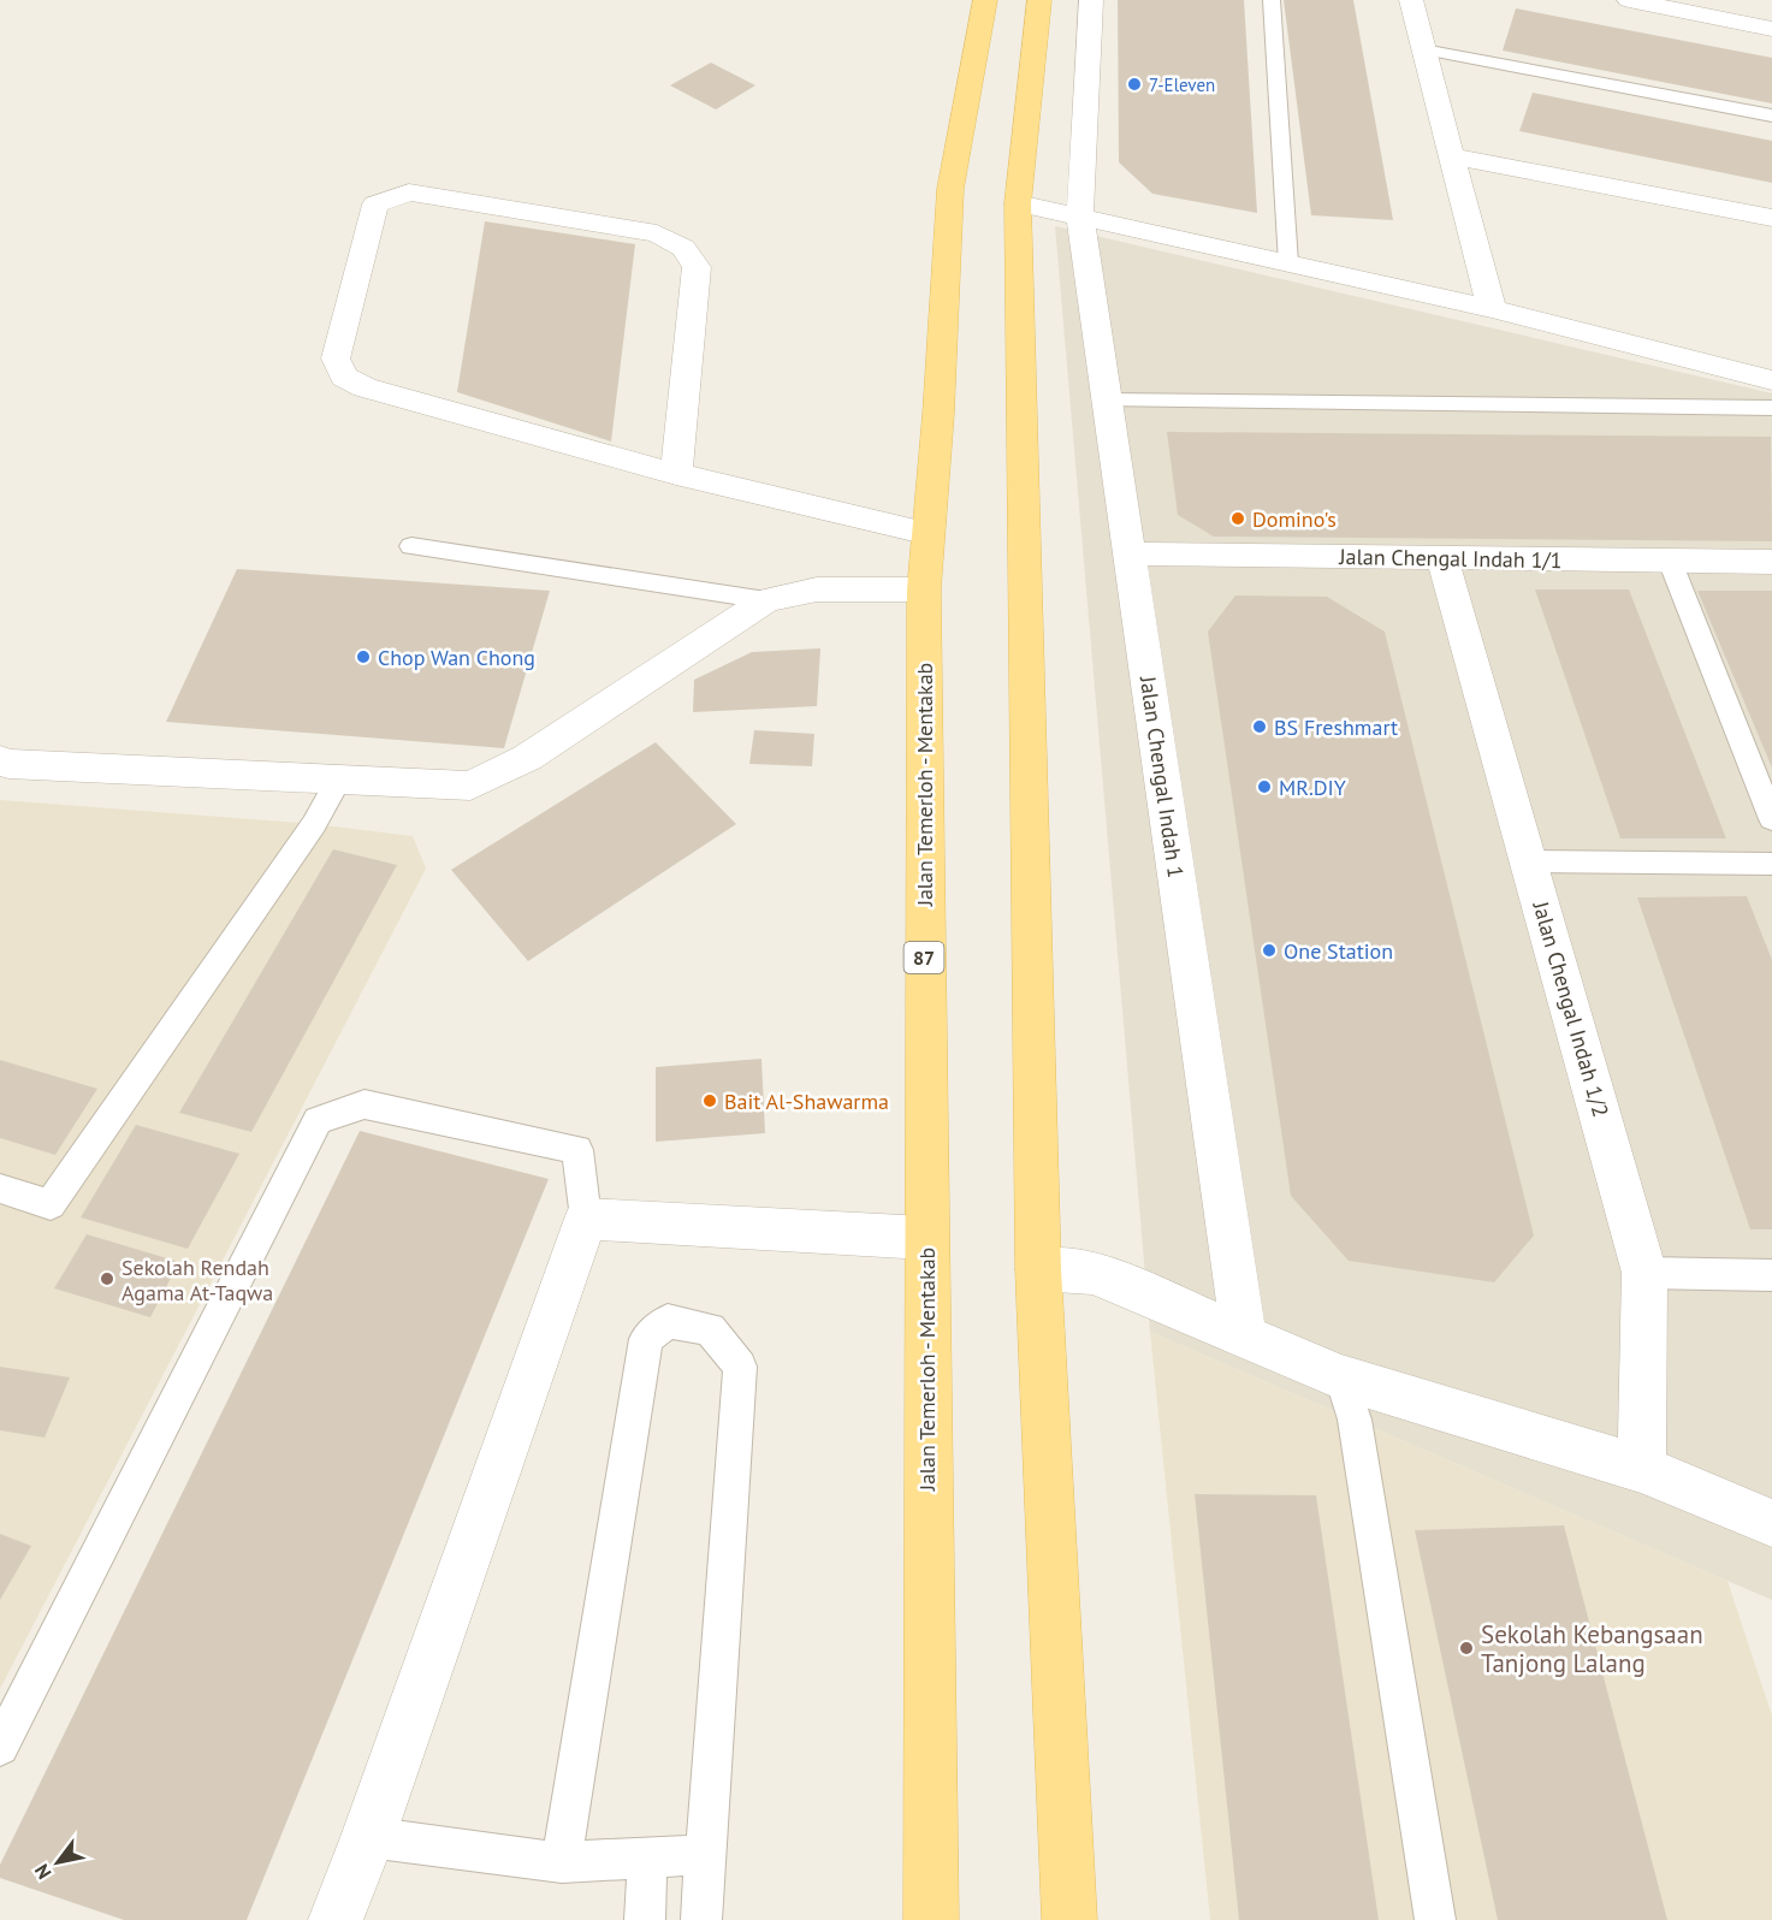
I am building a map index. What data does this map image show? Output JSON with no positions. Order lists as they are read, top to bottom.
{
  "streets": {
    "main road": ["Jalan Temerloh - Mentakab", "87"],
    "street": ["Jalan Chengal Indah 1/1", "Jalan Chengal Indah 1", "Jalan Chengal Indah 1/2"]
  },
  "crossings": [
    ["Jalan Chengal Indah 1/1", "Jalan Chengal Indah 1"],
    ["Jalan Chengal Indah 1/1", "Jalan Chengal Indah 1/2"]
  ],
  "places": [
    "7-Eleven",
    "Domino's",
    "Chop Wan Chong",
    "BS Freshmart",
    "MR.DIY",
    "One Station",
    "Bait Al-Shawarma",
    "Sekolah Rendah Agama At-Taqwa",
    "Sekolah Kebangsaan Tanjong Lalang"
  ],
  "north": "bottom left"
}
